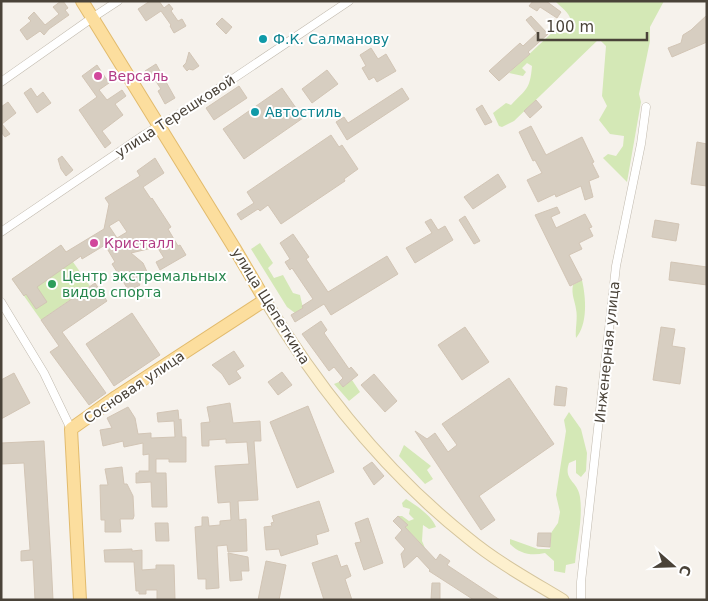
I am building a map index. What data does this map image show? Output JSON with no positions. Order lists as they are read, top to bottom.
{
  "streets": {
    "main road": ["улица Щепеткина", "Сосновая улица"],
    "street": ["улица Терешковой", "Инженерная улица"]
  },
  "crossings": [
    ["улица Терешковой", "улица Щепеткина"],
    ["улица Щепеткина", "Сосновая улица"]
  ],
  "places": [
    "Ф.К. Салманову",
    "Версаль",
    "Автостиль",
    "Кристалл",
    "Центр экстремальных видов спорта"
  ],
  "scale_bar": "100 m",
  "north": "right"
}
